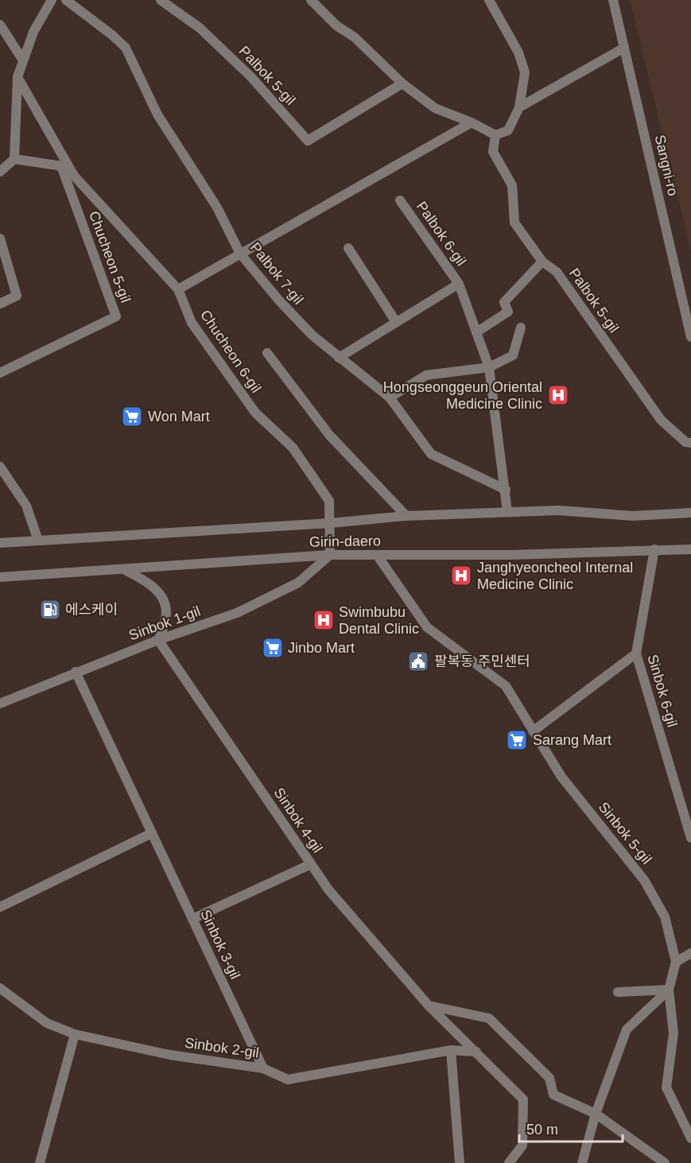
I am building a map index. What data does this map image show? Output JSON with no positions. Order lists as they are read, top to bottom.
{
  "streets": {
    "street": [
      "Palbok 5-gil",
      "Sangni-ro",
      "Palbok 6-gil",
      "Chucheon 5-gil",
      "Palbok 7-gil",
      "Chucheon 6-gil",
      "Girin-daero",
      "Sinbok 1-gil",
      "Sinbok 6-gil",
      "Sinbok 4-gil",
      "Sinbok 5-gil",
      "Sinbok 3-gil",
      "Sinbok 2-gil"
    ]
  },
  "crossings": [
    ["Palbok 6-gil", "Palbok 7-gil"],
    ["Palbok 6-gil", "Girin-daero"],
    ["Chucheon 5-gil", "Chucheon 6-gil"],
    ["Chucheon 6-gil", "Girin-daero"],
    ["Chucheon 6-gil", "Sinbok 1-gil"],
    ["Girin-daero", "Sinbok 1-gil"],
    ["Girin-daero", "Sinbok 6-gil"],
    ["Girin-daero", "Sinbok 5-gil"],
    ["Sinbok 1-gil", "Sinbok 4-gil"],
    ["Sinbok 1-gil", "Sinbok 3-gil"],
    ["Sinbok 4-gil", "Sinbok 2-gil"],
    ["Sinbok 3-gil", "Sinbok 2-gil"]
  ],
  "places": {
    "hospital": ["Hongseonggeun Oriental Medicine Clinic", "Janghyeoncheol Internal Medicine Clinic", "Swimbubu Dental Clinic"],
    "supermarket": ["Won Mart", "Jinbo Mart", "Sarang Mart"],
    "fuel station": ["에스케이"],
    "public building": ["팔복동 주민센터"]
  },
  "scale_bar": "50 m"
}
